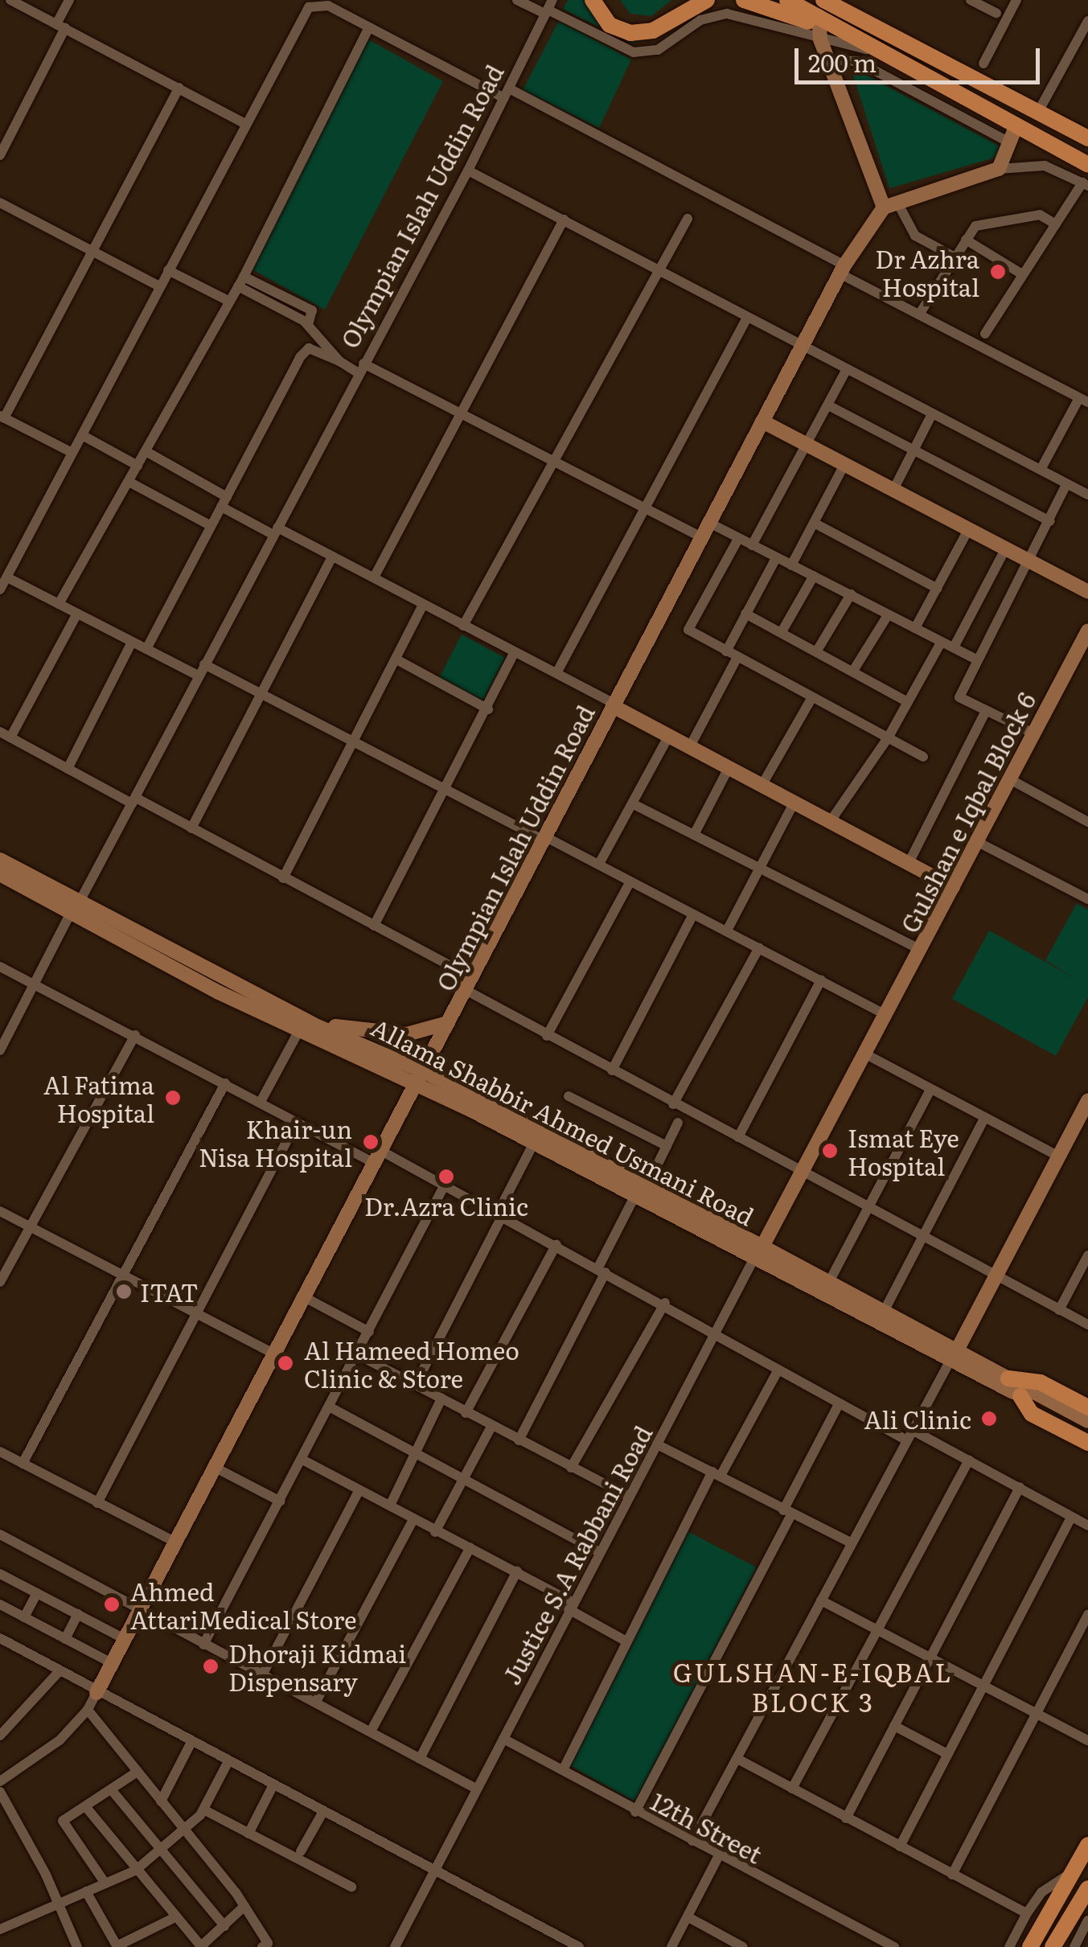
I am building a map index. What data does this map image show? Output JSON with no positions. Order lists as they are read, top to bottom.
{
  "streets": {
    "street": [
      "Olympian Islah Uddin Road",
      "Gulshan e Iqbal Block 6",
      "Allama Shabbir Ahmed Usmani Road",
      "Justice S.A Rabbani Road",
      "12th Street"
    ]
  },
  "crossings": [
    ["Olympian Islah Uddin Road", "Allama Shabbir Ahmed Usmani Road"],
    ["Gulshan e Iqbal Block 6", "Allama Shabbir Ahmed Usmani Road"],
    ["Gulshan e Iqbal Block 6", "Justice S.A Rabbani Road"],
    ["Allama Shabbir Ahmed Usmani Road", "Justice S.A Rabbani Road"],
    ["Justice S.A Rabbani Road", "12th Street"]
  ],
  "districts": ["GULSHAN-E-IQBAL BLOCK 3"],
  "places": [
    "Dr Azhra Hospital",
    "Al Fatima Hospital",
    "Khair-un Nisa Hospital",
    "Ismat Eye Hospital",
    "Dr.Azra Clinic",
    "ITAT",
    "Al Hameed Homeo Clinic & Store",
    "Ali Clinic",
    "Ahmed AttariMedical Store",
    "Dhoraji Kidmai Dispensary"
  ],
  "scale_bar": "200 m"
}
